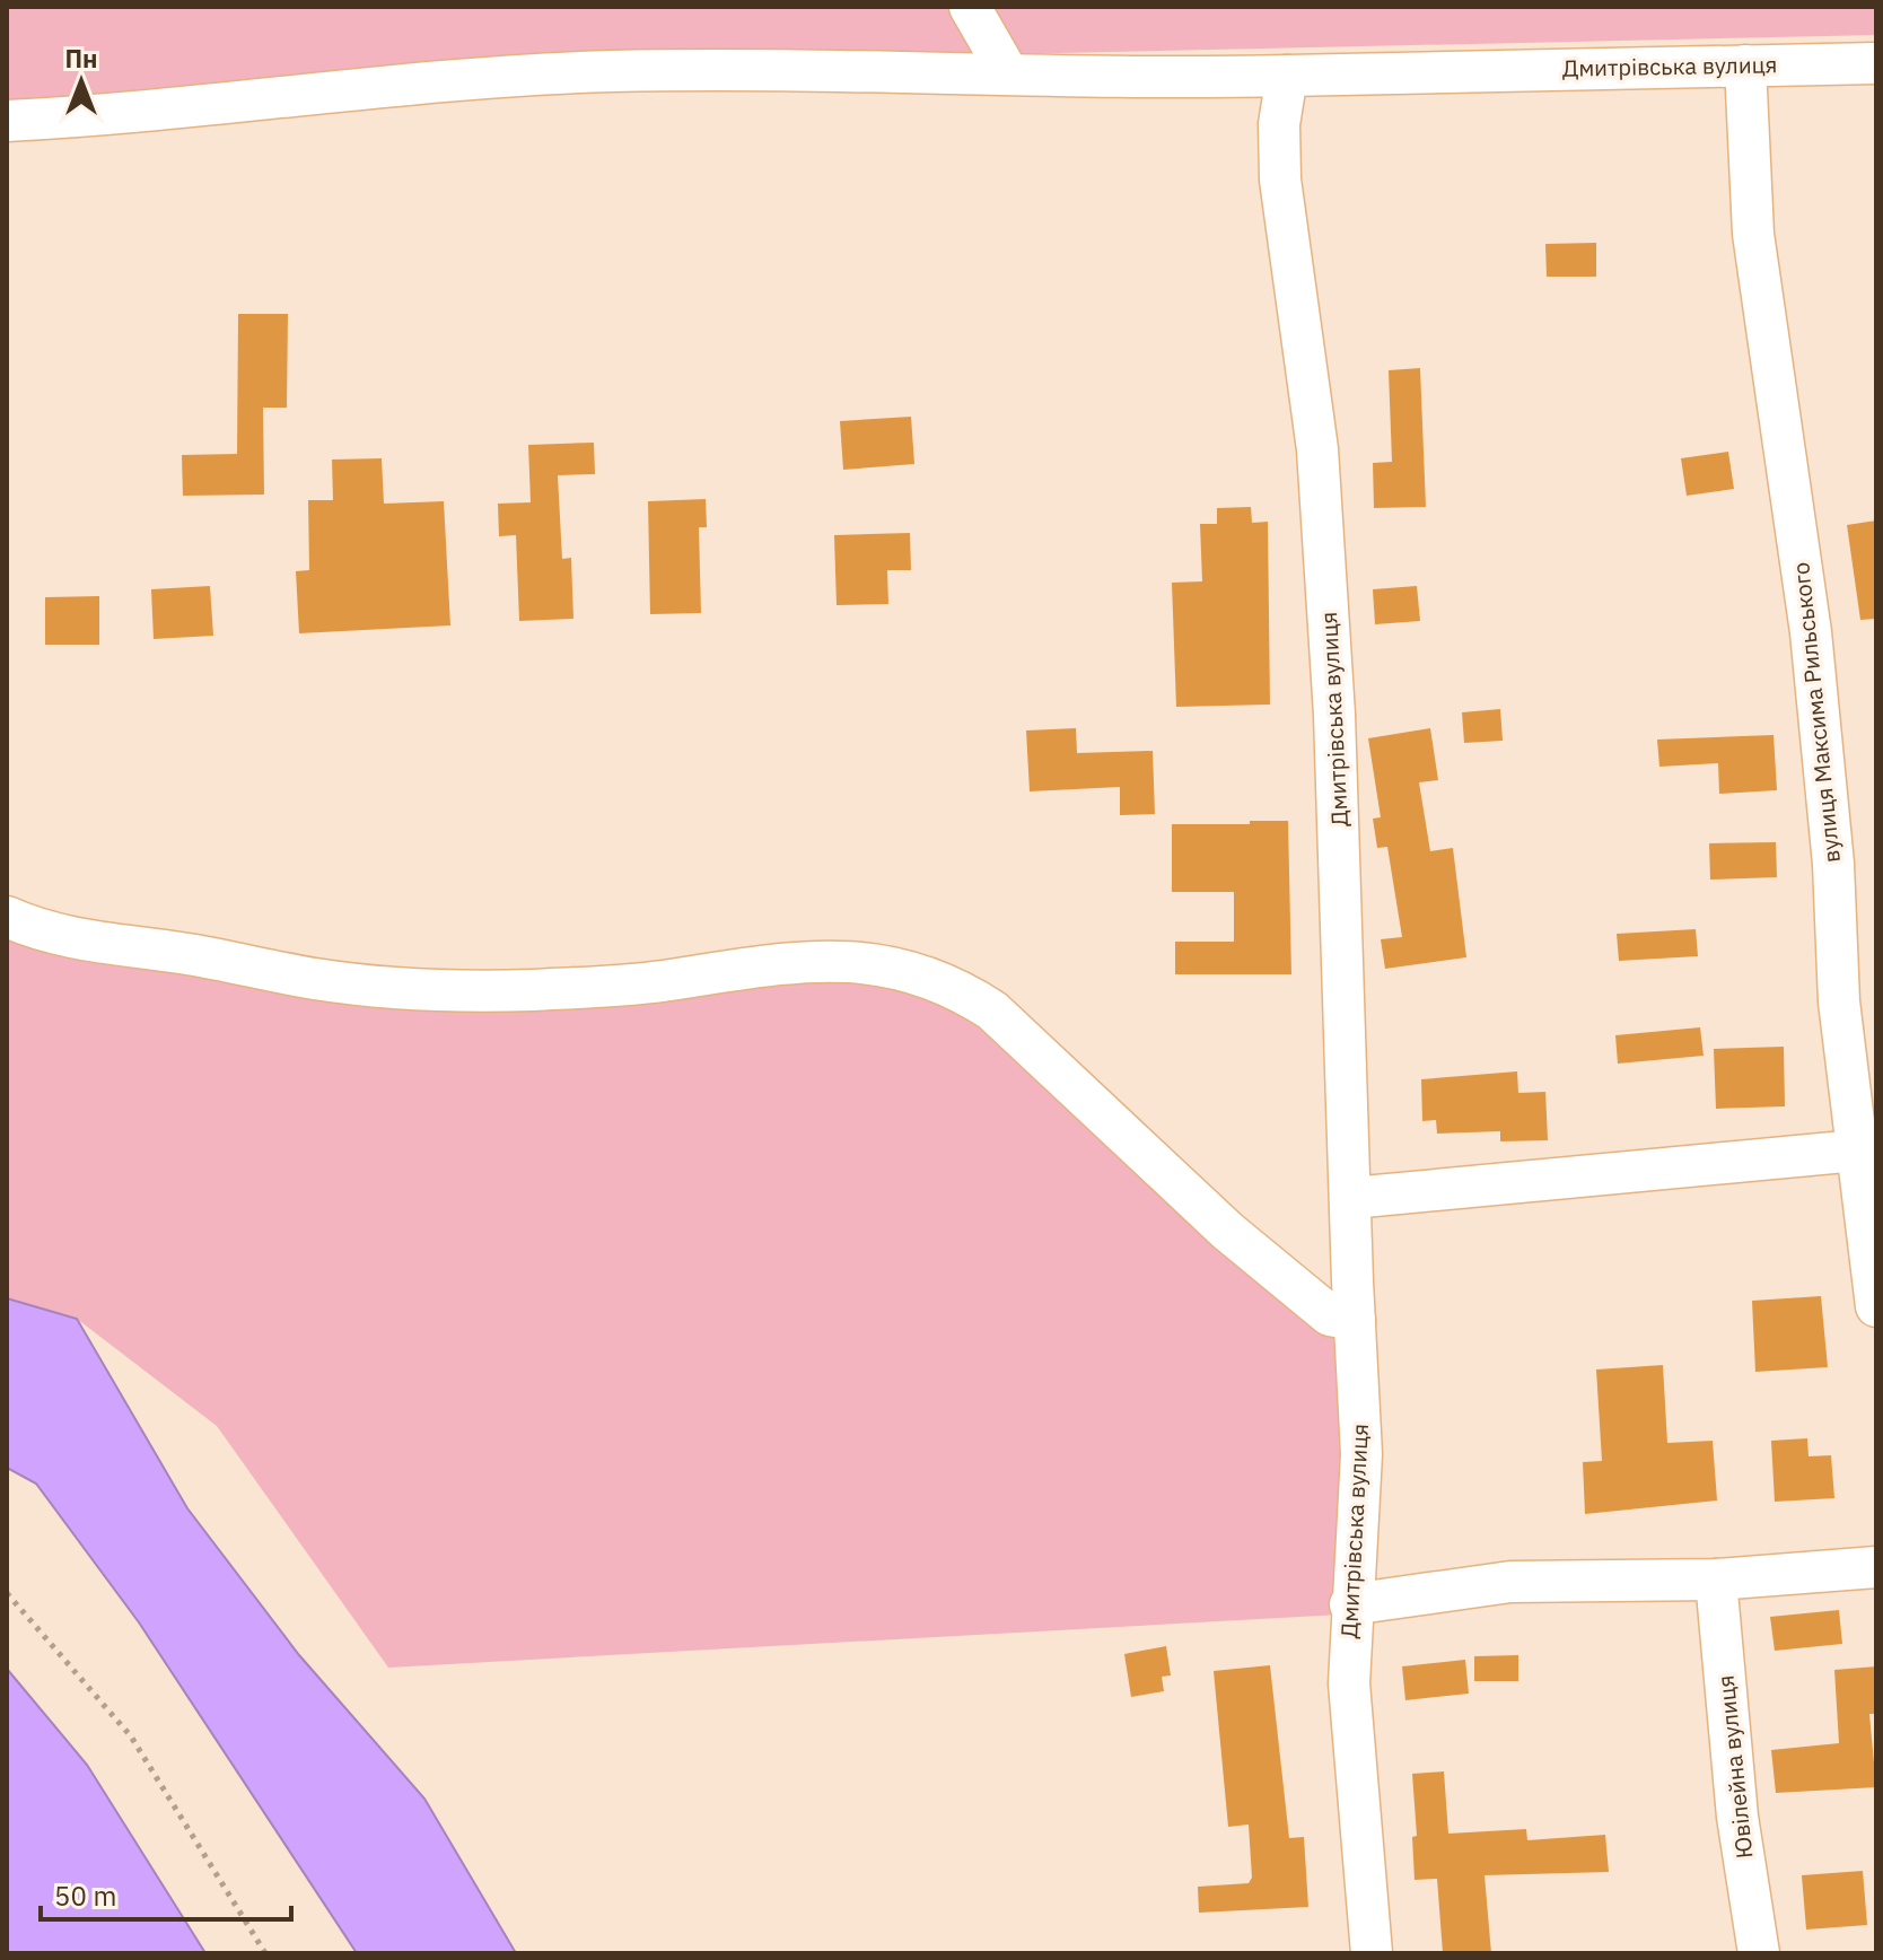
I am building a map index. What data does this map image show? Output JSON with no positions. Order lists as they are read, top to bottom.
{
  "streets": {
    "street": ["Дмитрівська вулиця", "вулиця Максима Рильського", "Ювілейна вулиця"]
  },
  "crossings": [
    ["Дмитрівська вулиця", "вулиця Максима Рильського"]
  ],
  "scale_bar": "50 m",
  "north": "top"
}
